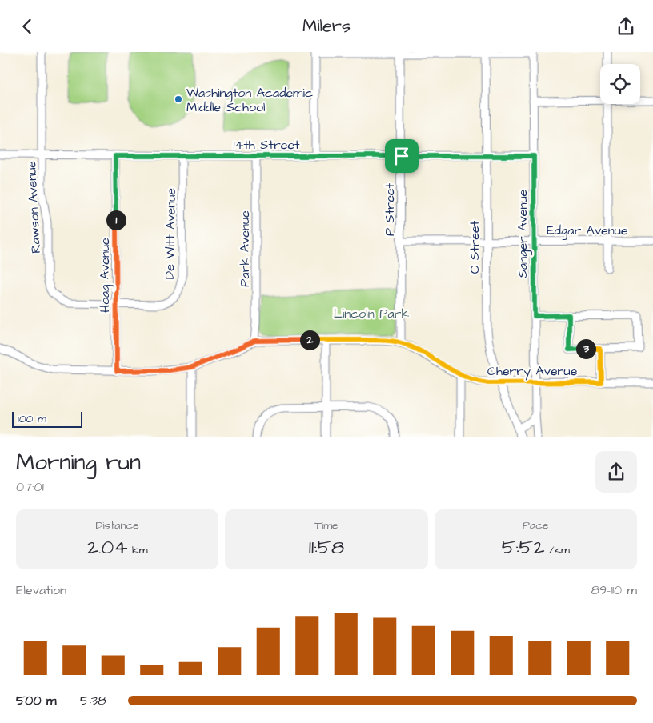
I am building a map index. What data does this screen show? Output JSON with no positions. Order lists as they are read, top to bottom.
{
  "streets": {
    "street": [
      "14th Street",
      "Rawson Avenue",
      "P Street",
      "Edgar Avenue",
      "De Witt Avenue",
      "Sanger Avenue",
      "O Street",
      "Park Avenue",
      "Hoag Avenue",
      "Cherry Avenue"
    ]
  },
  "crossings": [
    ["14th Street", "Rawson Avenue"],
    ["14th Street", "P Street"],
    ["14th Street", "De Witt Avenue"],
    ["14th Street", "Sanger Avenue"],
    ["14th Street", "O Street"],
    ["14th Street", "Park Avenue"],
    ["14th Street", "Hoag Avenue"],
    ["Rawson Avenue", "De Witt Avenue"],
    ["Rawson Avenue", "Hoag Avenue"],
    ["P Street", "Edgar Avenue"],
    ["P Street", "Cherry Avenue"],
    ["Edgar Avenue", "Sanger Avenue"],
    ["Edgar Avenue", "O Street"],
    ["De Witt Avenue", "Hoag Avenue"],
    ["Sanger Avenue", "Cherry Avenue"],
    ["O Street", "Cherry Avenue"],
    ["Park Avenue", "Cherry Avenue"],
    ["Hoag Avenue", "Cherry Avenue"]
  ],
  "parks": ["Lincoln Park"],
  "places": ["Washington Academic Middle School"],
  "scale_bar": "100 m",
  "page": {
    "header": "Milers",
    "pins": ["1", "2", "3"],
    "scale": "100 m",
    "heading": ["Morning run", "07:01"],
    "stats": [
      ["Distance", "2.04 km"],
      ["Time", "11:58"],
      ["Pace", "5:52 /km"]
    ],
    "chart": ["Elevation", "89–110 m"],
    "list": [
      {
        "name": "500 m",
        "note": "5:38"
      }
    ]
  }
}
